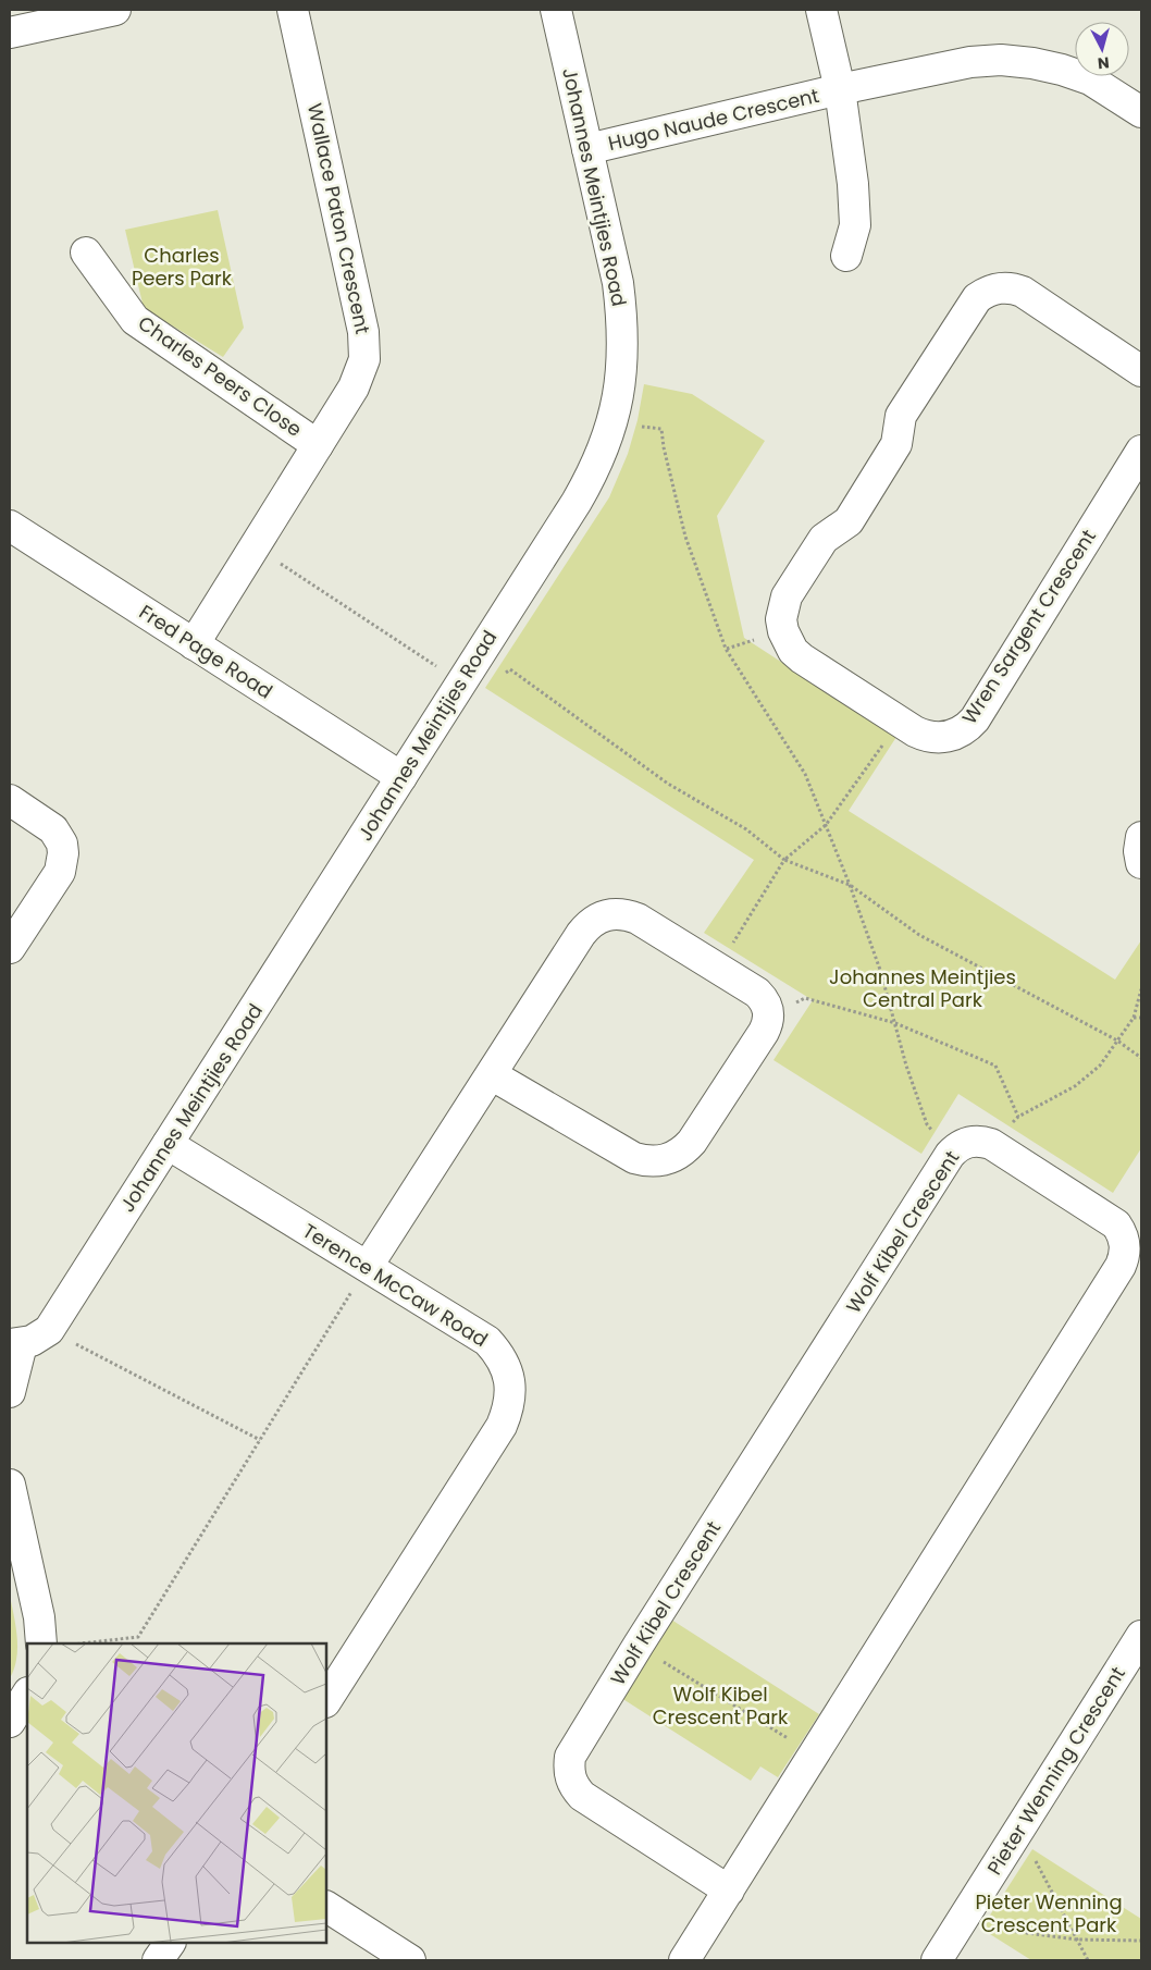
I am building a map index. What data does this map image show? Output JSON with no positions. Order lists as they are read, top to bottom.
{
  "streets": {
    "street": [
      "Hugo Naude Crescent",
      "Johannes Meintjies Road",
      "Wallace Paton Crescent",
      "Charles Peers Close",
      "Wren Sargent Crescent",
      "Fred Page Road",
      "Wolf Kibel Crescent",
      "Terence McCaw Road",
      "Pieter Wenning Crescent"
    ]
  },
  "crossings": [
    ["Hugo Naude Crescent", "Johannes Meintjies Road"],
    ["Johannes Meintjies Road", "Fred Page Road"],
    ["Johannes Meintjies Road", "Terence McCaw Road"],
    ["Wallace Paton Crescent", "Charles Peers Close"],
    ["Wallace Paton Crescent", "Fred Page Road"]
  ],
  "parks": [
    "Charles Peers Park",
    "Johannes Meintjies Central Park",
    "Wolf Kibel Crescent Park",
    "Pieter Wenning Crescent Park"
  ],
  "north": "bottom"
}
